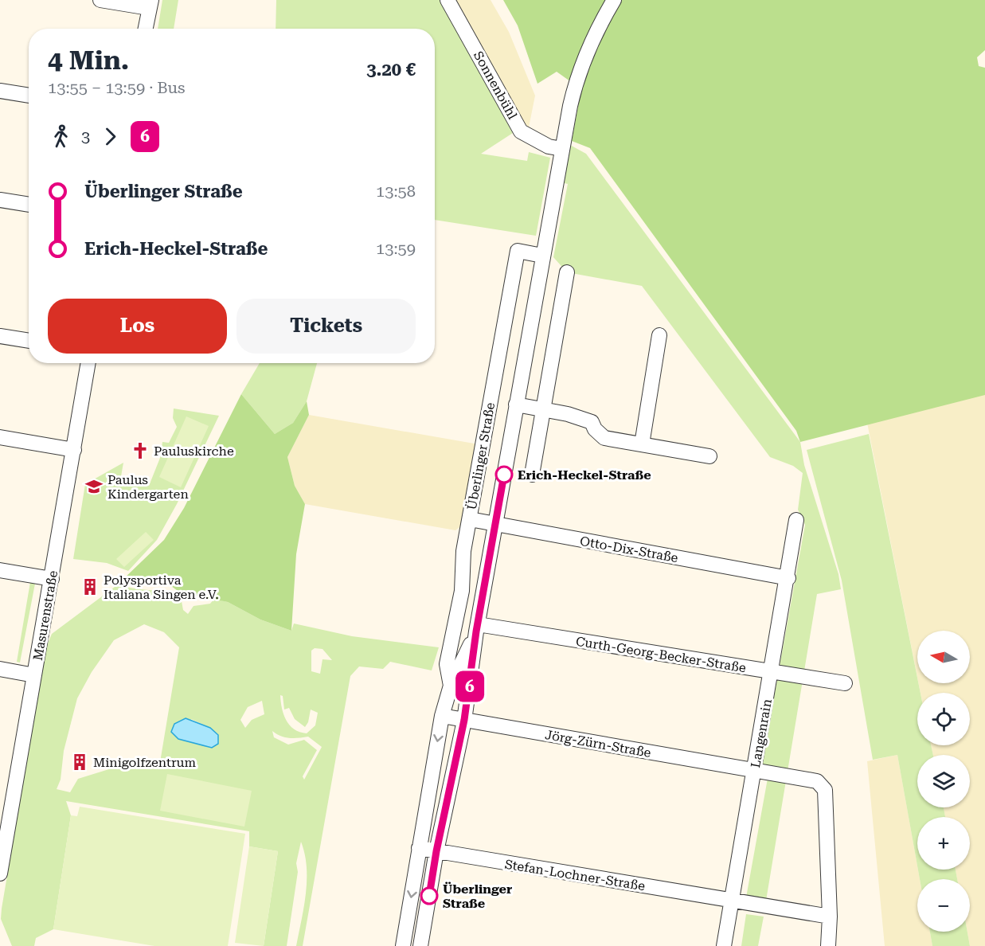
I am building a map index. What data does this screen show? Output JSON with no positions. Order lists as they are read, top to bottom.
{
  "streets": {
    "street": [
      "Sonnenbühl",
      "Überlinger Straße",
      "Otto-Dix-Straße",
      "Masurenstraße",
      "Curth-Georg-Becker-Straße",
      "Langenrain",
      "Jörg-Zürn-Straße",
      "Stefan-Lochner-Straße"
    ]
  },
  "crossings": [
    ["Sonnenbühl", "Überlinger Straße"],
    ["Überlinger Straße", "Otto-Dix-Straße"],
    ["Überlinger Straße", "Curth-Georg-Becker-Straße"],
    ["Überlinger Straße", "Jörg-Zürn-Straße"],
    ["Überlinger Straße", "Stefan-Lochner-Straße"],
    ["Otto-Dix-Straße", "Langenrain"],
    ["Curth-Georg-Becker-Straße", "Langenrain"],
    ["Langenrain", "Jörg-Zürn-Straße"],
    ["Langenrain", "Stefan-Lochner-Straße"],
    ["Jörg-Zürn-Straße", "Stefan-Lochner-Straße"]
  ],
  "places": {
    "church": ["Pauluskirche"],
    "other": ["Erich-Heckel-Straße", "Überlinger Straße"],
    "school or university": ["Paulus Kindergarten"],
    "building": ["Polysportiva Italiana Singen e.V.", "Minigolfzentrum"]
  },
  "lines": ["bus line 6"],
  "north": "left",
  "page": {
    "on_map": "6",
    "heading": ["4 Min.", "13:55 – 13:59 · Bus", "3.20 €"],
    "legs": ["3", "6"],
    "list": [
      {
        "name": "Überlinger Straße",
        "value": "13:58"
      },
      {
        "name": "Erich-Heckel-Straße",
        "value": "13:59"
      }
    ],
    "buttons": ["Los", "Tickets"],
    "map_buttons": ["+", "−"]
  }
}
